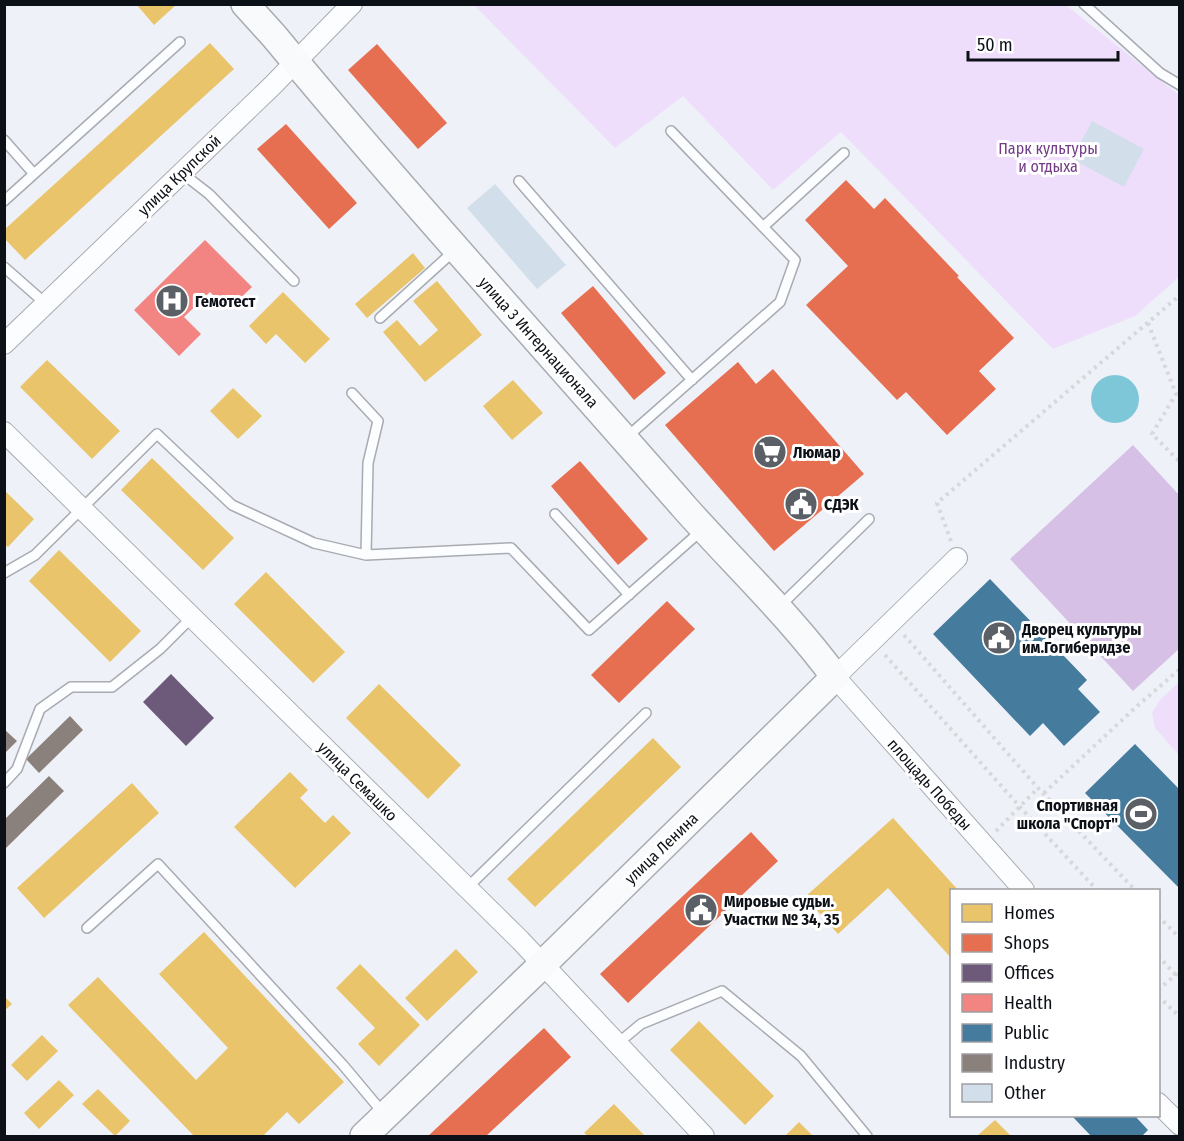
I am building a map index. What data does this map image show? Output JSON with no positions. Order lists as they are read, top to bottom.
{
  "streets": {
    "street": [
      "улица Крупской",
      "улица 3 Интернационала",
      "улица Семашко",
      "площадь Победы",
      "улица Ленина"
    ]
  },
  "crossings": [
    ["улица Крупской", "улица 3 Интернационала"],
    ["улица 3 Интернационала", "площадь Победы"],
    ["улица 3 Интернационала", "улица Ленина"],
    ["улица Семашко", "улица Ленина"],
    ["площадь Победы", "улица Ленина"]
  ],
  "parks": ["Парк культуры и отдыха"],
  "places": {
    "hospital": ["Гемотест"],
    "supermarket": ["Люмар"],
    "public building": ["СДЭК", "Дворец культуры им.Гогиберидзе", "Мировые судьи. Участки № 34, 35"],
    "sports": ["Спортивная школа \"Спорт\""]
  },
  "legend": [
    "Homes",
    "Shops",
    "Offices",
    "Health",
    "Public",
    "Industry",
    "Other"
  ],
  "scale_bar": "50 m"
}
